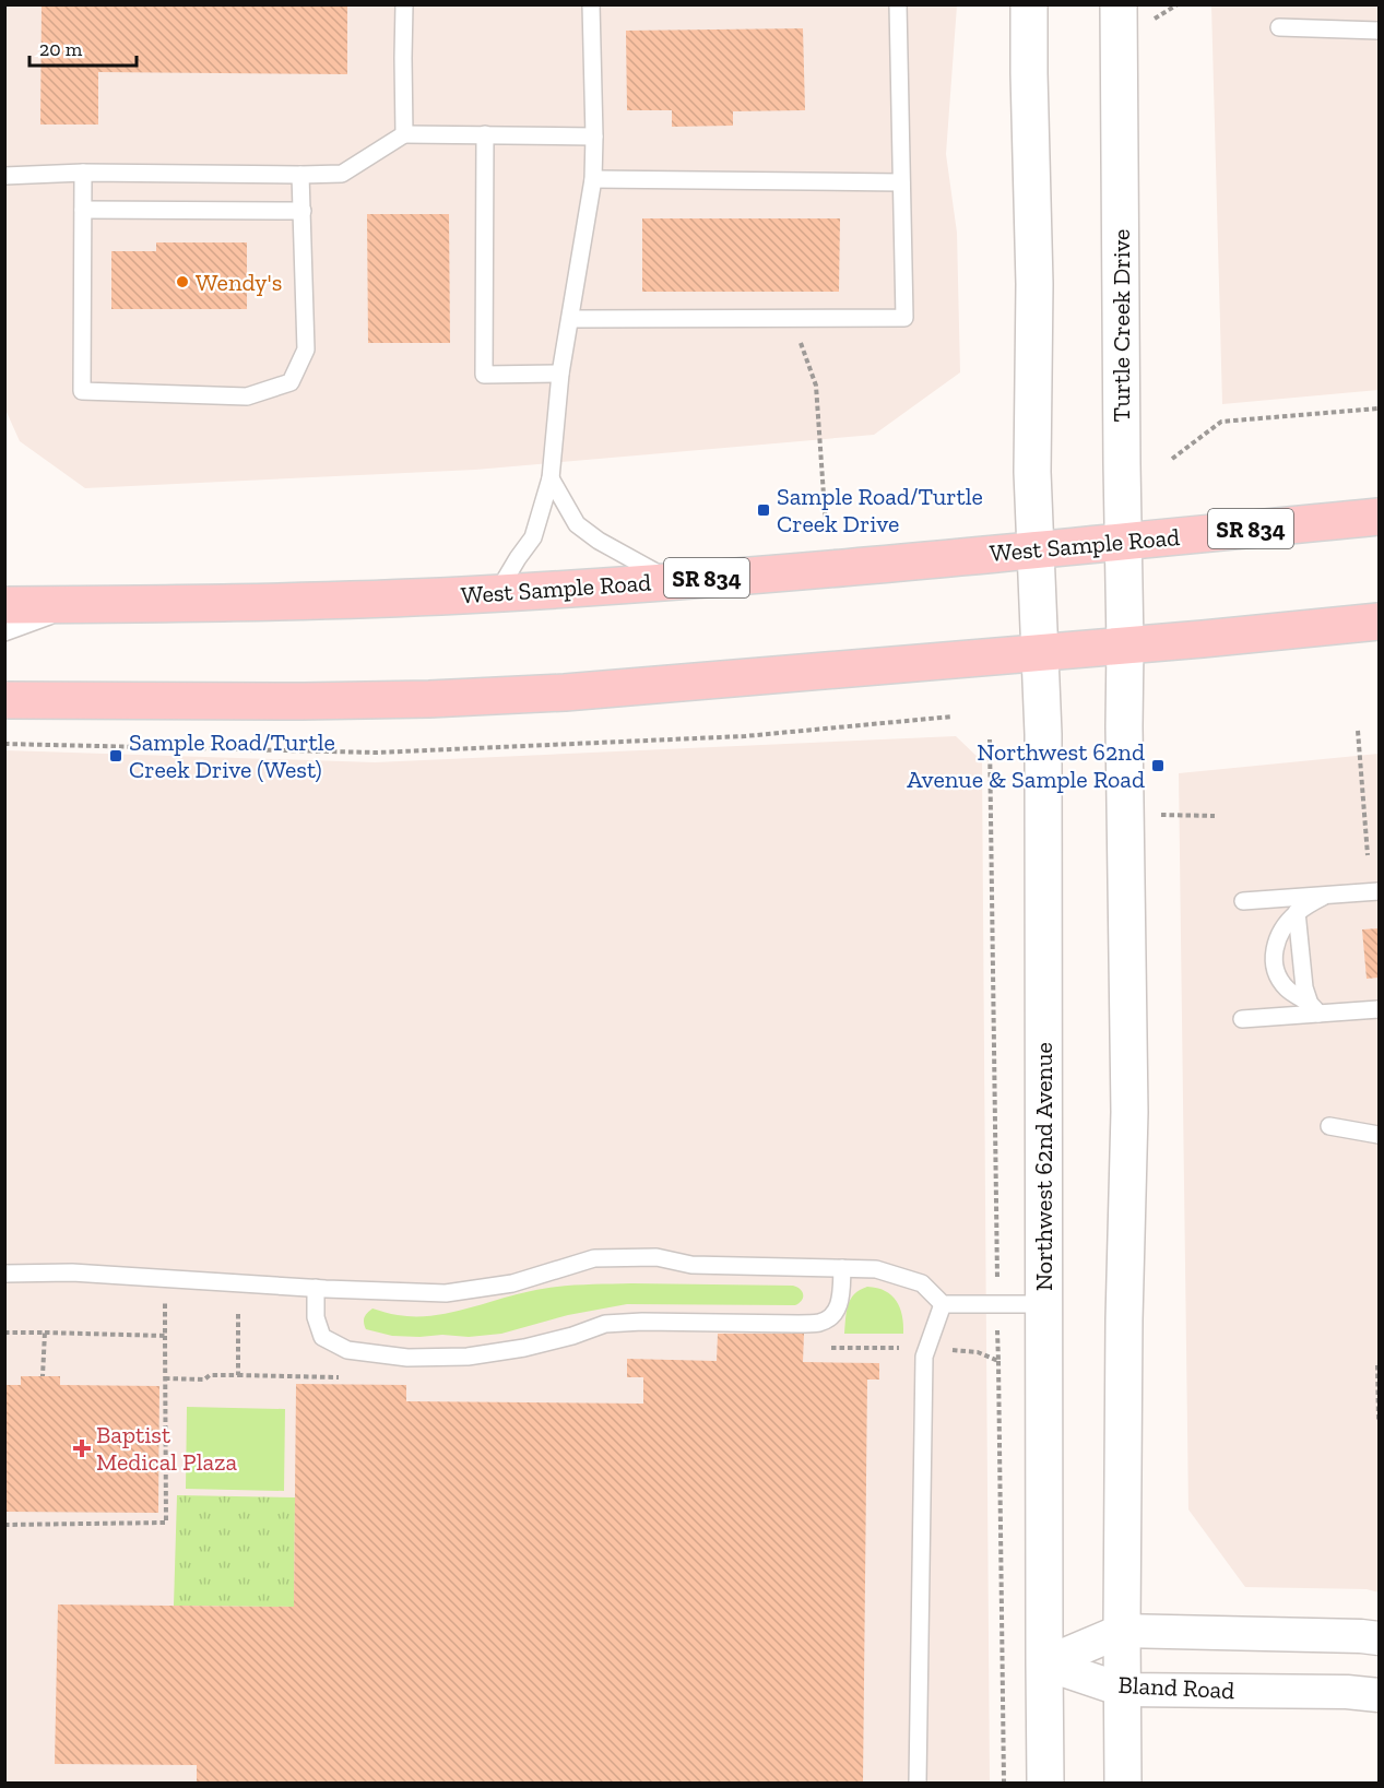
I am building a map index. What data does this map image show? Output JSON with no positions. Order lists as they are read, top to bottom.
{
  "streets": {
    "main road": ["SR 834", "West Sample Road"],
    "street": ["Turtle Creek Drive", "Northwest 62nd Avenue", "Bland Road"]
  },
  "crossings": [
    ["Turtle Creek Drive", "West Sample Road"],
    ["West Sample Road", "Northwest 62nd Avenue"],
    ["Northwest 62nd Avenue", "Bland Road"]
  ],
  "places": {
    "other": ["Wendy's"],
    "transit": ["Sample Road/Turtle Creek Drive", "Sample Road/Turtle Creek Drive (West)", "Northwest 62nd Avenue & Sample Road"],
    "health": ["Baptist Medical Plaza"]
  },
  "scale_bar": "20 m"
}
